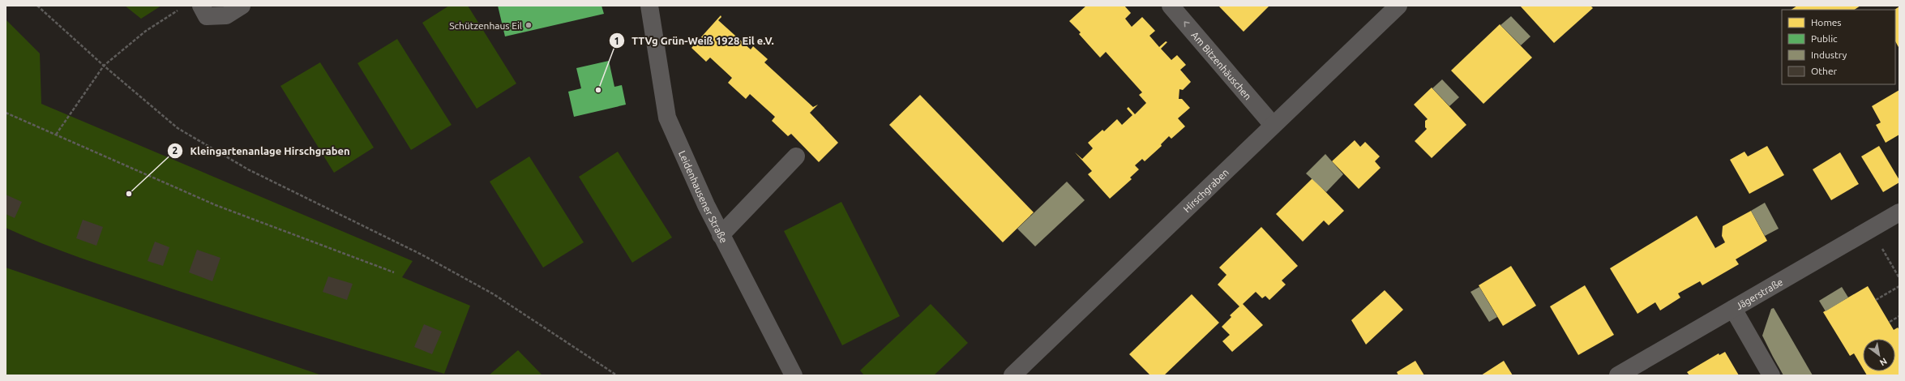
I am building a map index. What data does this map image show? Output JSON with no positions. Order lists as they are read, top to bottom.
{
  "streets": {
    "street": [
      "Am Bitzenhäuschen",
      "Hirschgraben",
      "Leidenhausener Straße",
      "Jägerstraße"
    ]
  },
  "crossings": [
    ["Am Bitzenhäuschen", "Hirschgraben"]
  ],
  "one_way": ["Am Bitzenhäuschen"],
  "places": ["Schützenhaus Eil", "TTVg Grün-Weiß 1928 Eil e.V.", "Kleingartenanlage Hirschgraben"],
  "legend": [
    "Homes",
    "Public",
    "Industry",
    "Other"
  ],
  "north": "bottom right"
}
